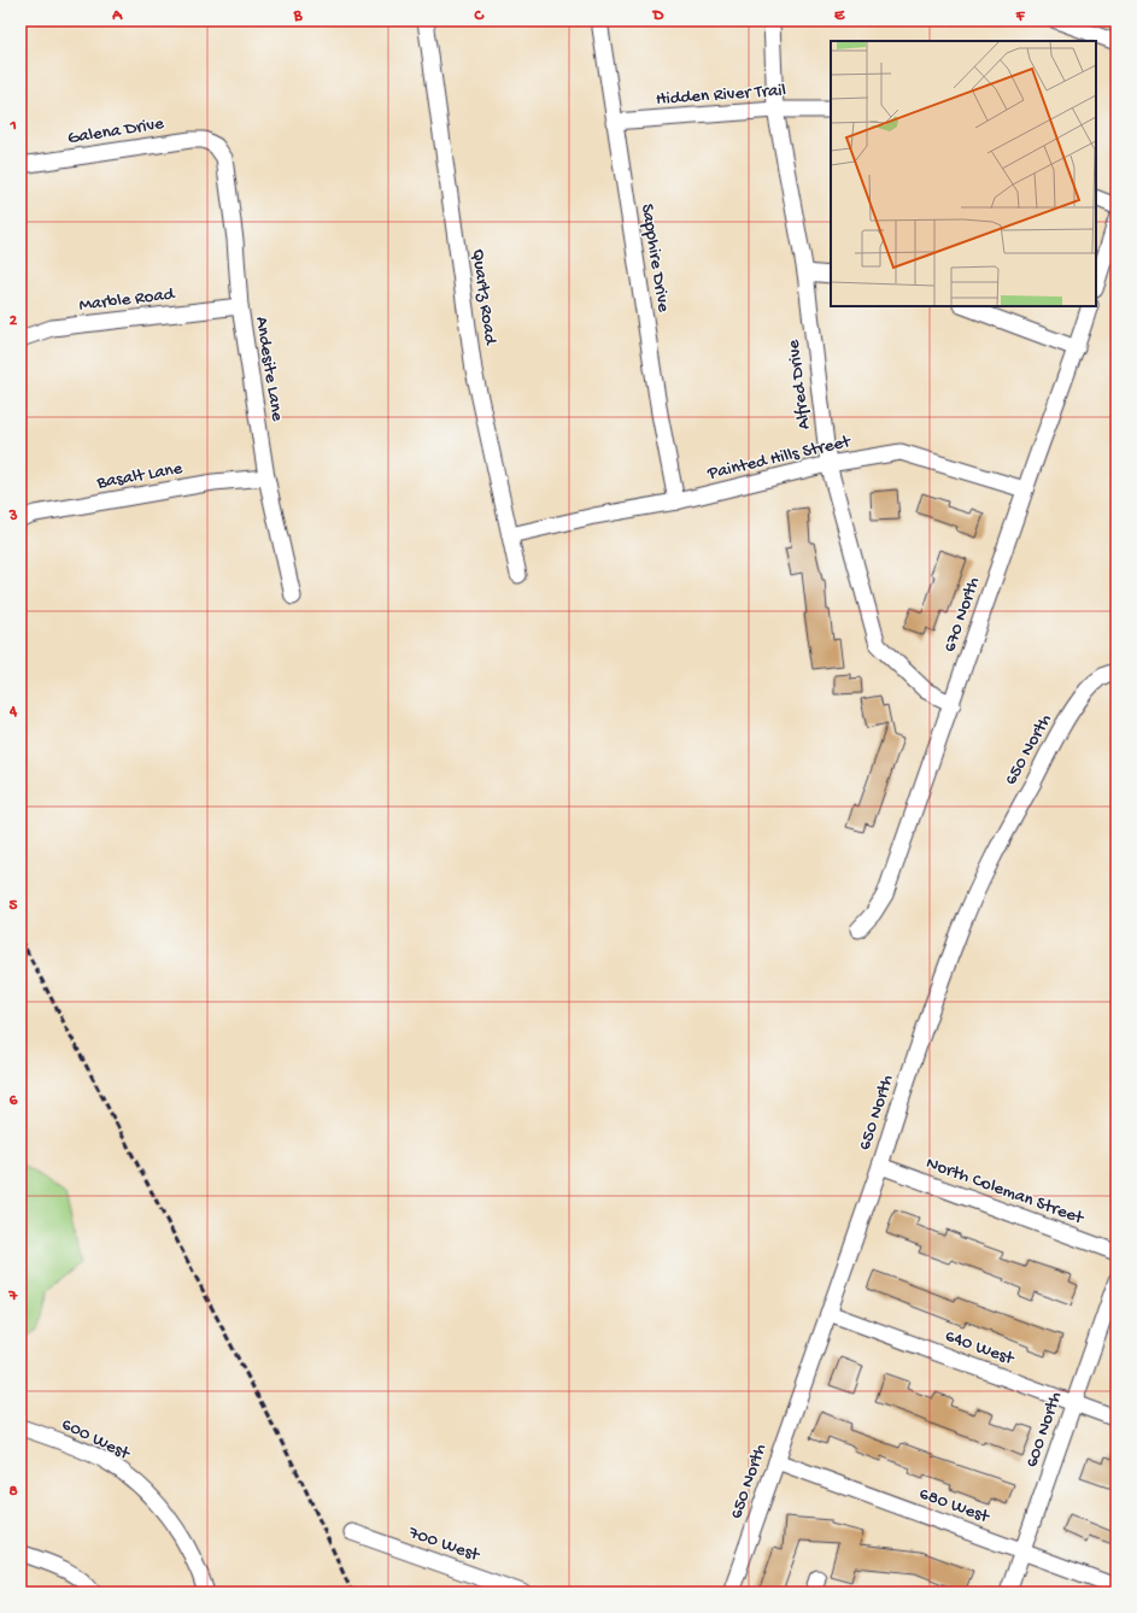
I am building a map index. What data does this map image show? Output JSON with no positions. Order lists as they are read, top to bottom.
{
  "streets": {
    "street": [
      "Hidden River Trail",
      "Galena Drive",
      "Sapphire Drive",
      "Quartz Road",
      "Marble Road",
      "Andesite Lane",
      "Alfred Drive",
      "Painted Hills Street",
      "Basalt Lane",
      "670 North",
      "650 North",
      "North Coleman Street",
      "640 West",
      "600 North",
      "600 West",
      "680 West",
      "700 West"
    ]
  },
  "crossings": [
    ["Hidden River Trail", "Sapphire Drive"],
    ["Hidden River Trail", "Alfred Drive"],
    ["Galena Drive", "Andesite Lane"],
    ["Sapphire Drive", "Painted Hills Street"],
    ["Quartz Road", "Painted Hills Street"],
    ["Marble Road", "Andesite Lane"],
    ["Andesite Lane", "Basalt Lane"],
    ["Alfred Drive", "Painted Hills Street"],
    ["Alfred Drive", "670 North"],
    ["Painted Hills Street", "670 North"],
    ["650 North", "North Coleman Street"],
    ["650 North", "640 West"],
    ["650 North", "680 West"],
    ["640 West", "600 North"],
    ["600 North", "680 West"]
  ],
  "grid": {
    "columns": [
      "A",
      "B",
      "C",
      "D",
      "E",
      "F"
    ],
    "rows": [
      "1",
      "2",
      "3",
      "4",
      "5",
      "6",
      "7",
      "8"
    ]
  }
}
